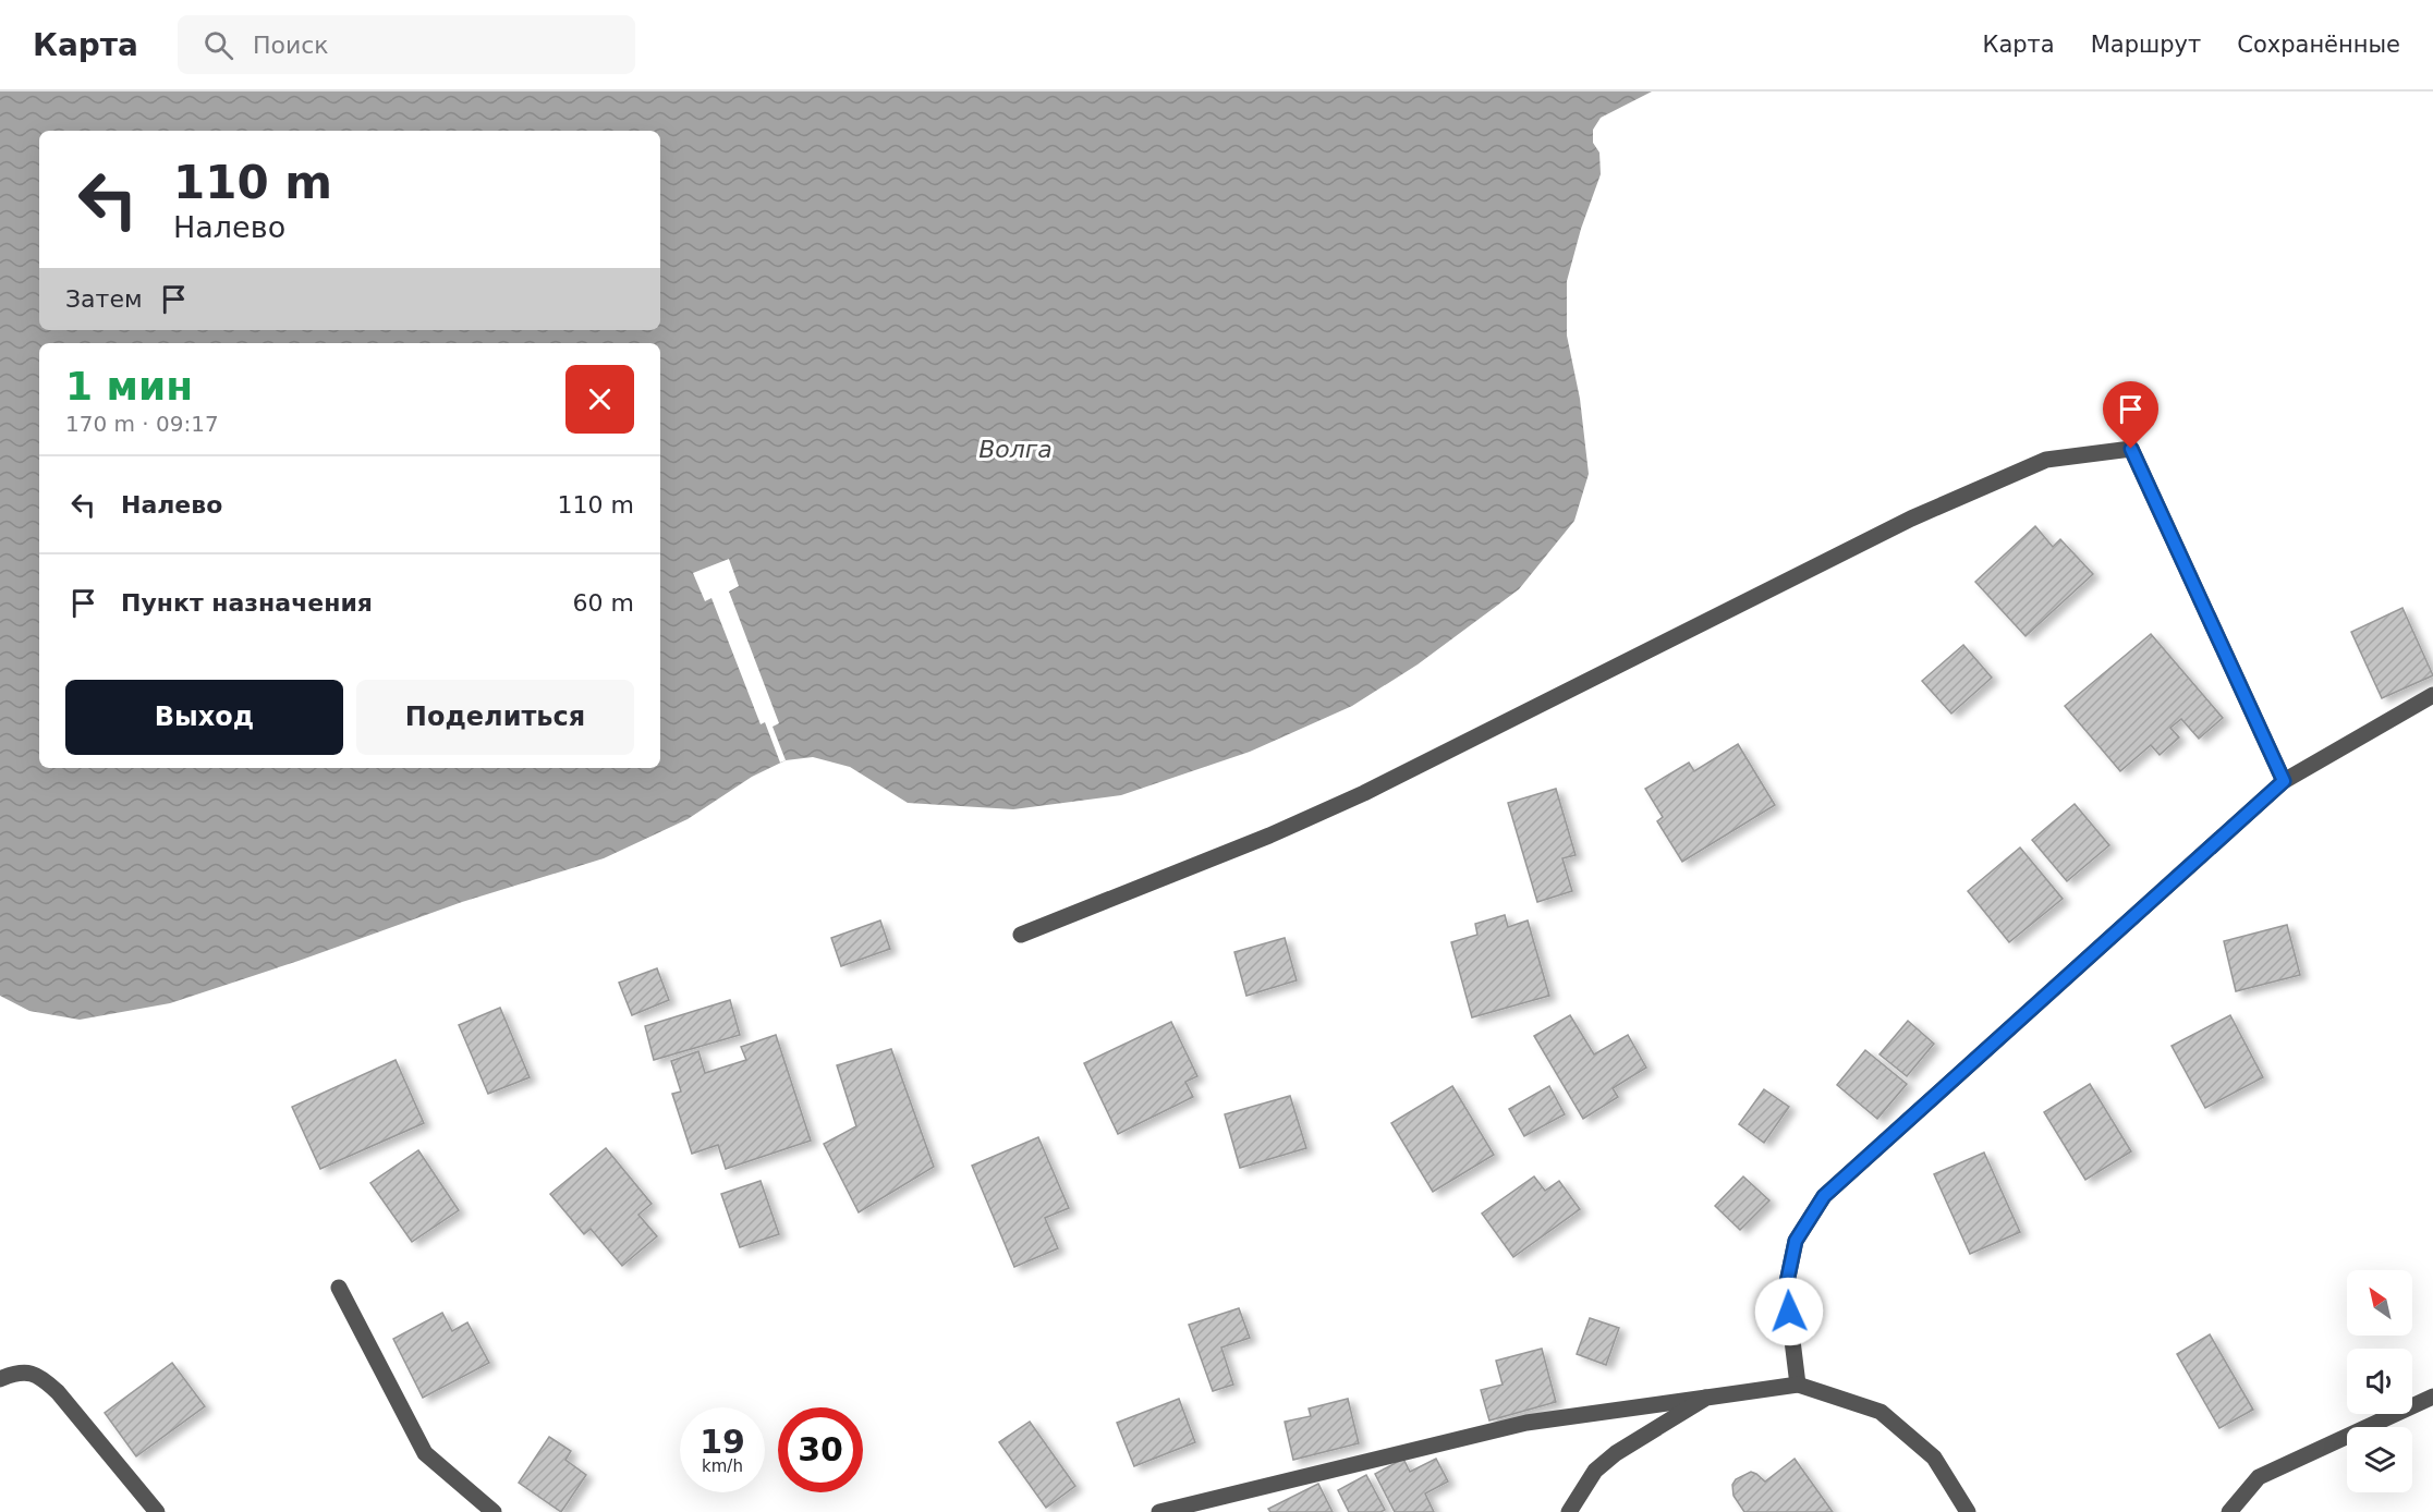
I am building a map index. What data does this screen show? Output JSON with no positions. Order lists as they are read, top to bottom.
{
  "water": ["Волга"],
  "north": "top left",
  "page": {
    "header": "Карта",
    "search": "Поиск",
    "nav": ["Карта", "Маршрут", "Сохранённые"],
    "turn": ["110 m", "Налево"],
    "then": "Затем",
    "heading": ["1 мин", "170 m · 09:17"],
    "list": [
      {
        "name": "Налево",
        "value": "110 m"
      },
      {
        "name": "Пункт назначения",
        "value": "60 m"
      }
    ],
    "buttons": ["Выход", "Поделиться"],
    "speed": "19 km/h",
    "limit": "30"
  }
}
